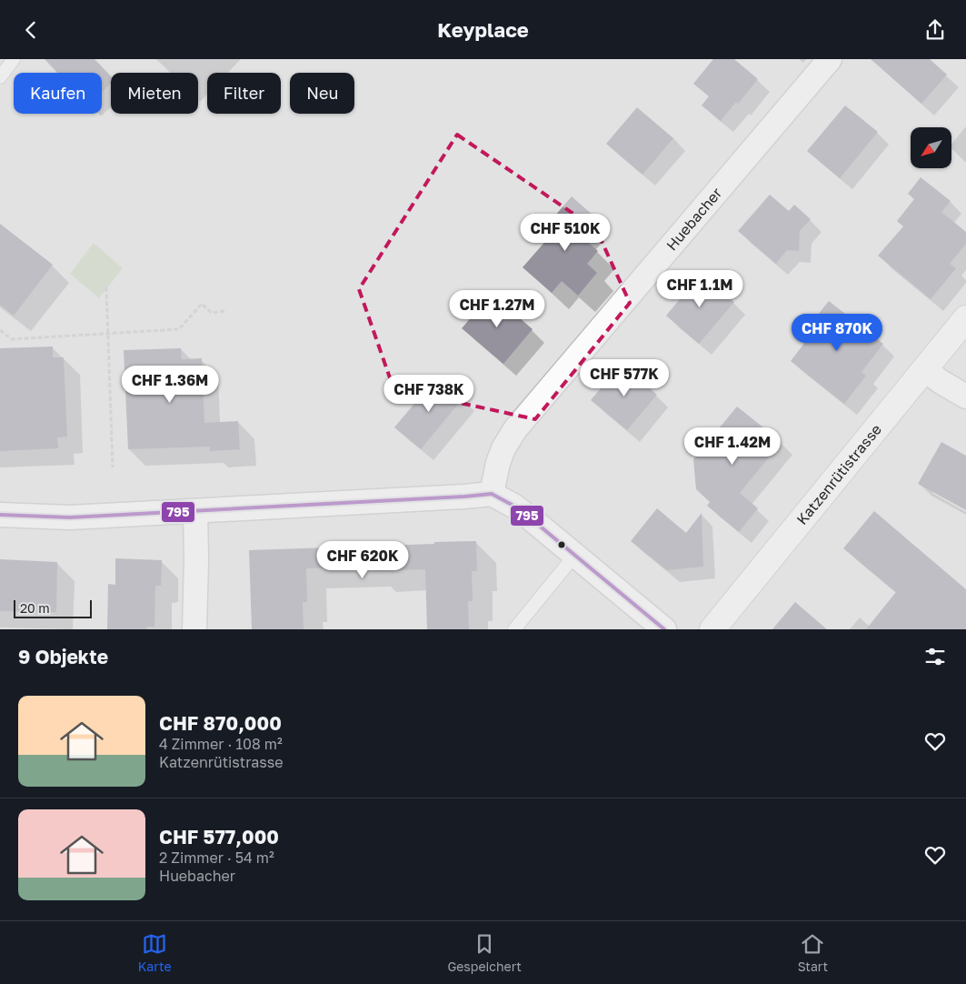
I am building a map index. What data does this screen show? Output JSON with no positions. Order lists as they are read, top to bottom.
{
  "streets": {
    "street": ["Huebacher", "Katzenrütistrasse"]
  },
  "lines": ["transit line 795"],
  "scale_bar": "20 m",
  "north": "bottom left",
  "page": {
    "header": "Keyplace",
    "chip": [
      "Kaufen",
      "Mieten",
      "Filter",
      "Neu"
    ],
    "price": [
      "CHF 510K",
      "CHF 1.1M",
      "CHF 1.27M",
      "CHF 870K",
      "CHF 577K",
      "CHF 1.36M",
      "CHF 738K",
      "CHF 1.42M",
      "CHF 620K"
    ],
    "scale": "20 m",
    "heading": "9 Objekte",
    "list": [
      {
        "name": "CHF 870,000",
        "note": "4 Zimmer · 108 m² · Katzenrütistrasse"
      },
      {
        "name": "CHF 577,000",
        "note": "2 Zimmer · 54 m² · Huebacher"
      }
    ],
    "tabs": ["Karte", "Gespeichert", "Start"]
  }
}
